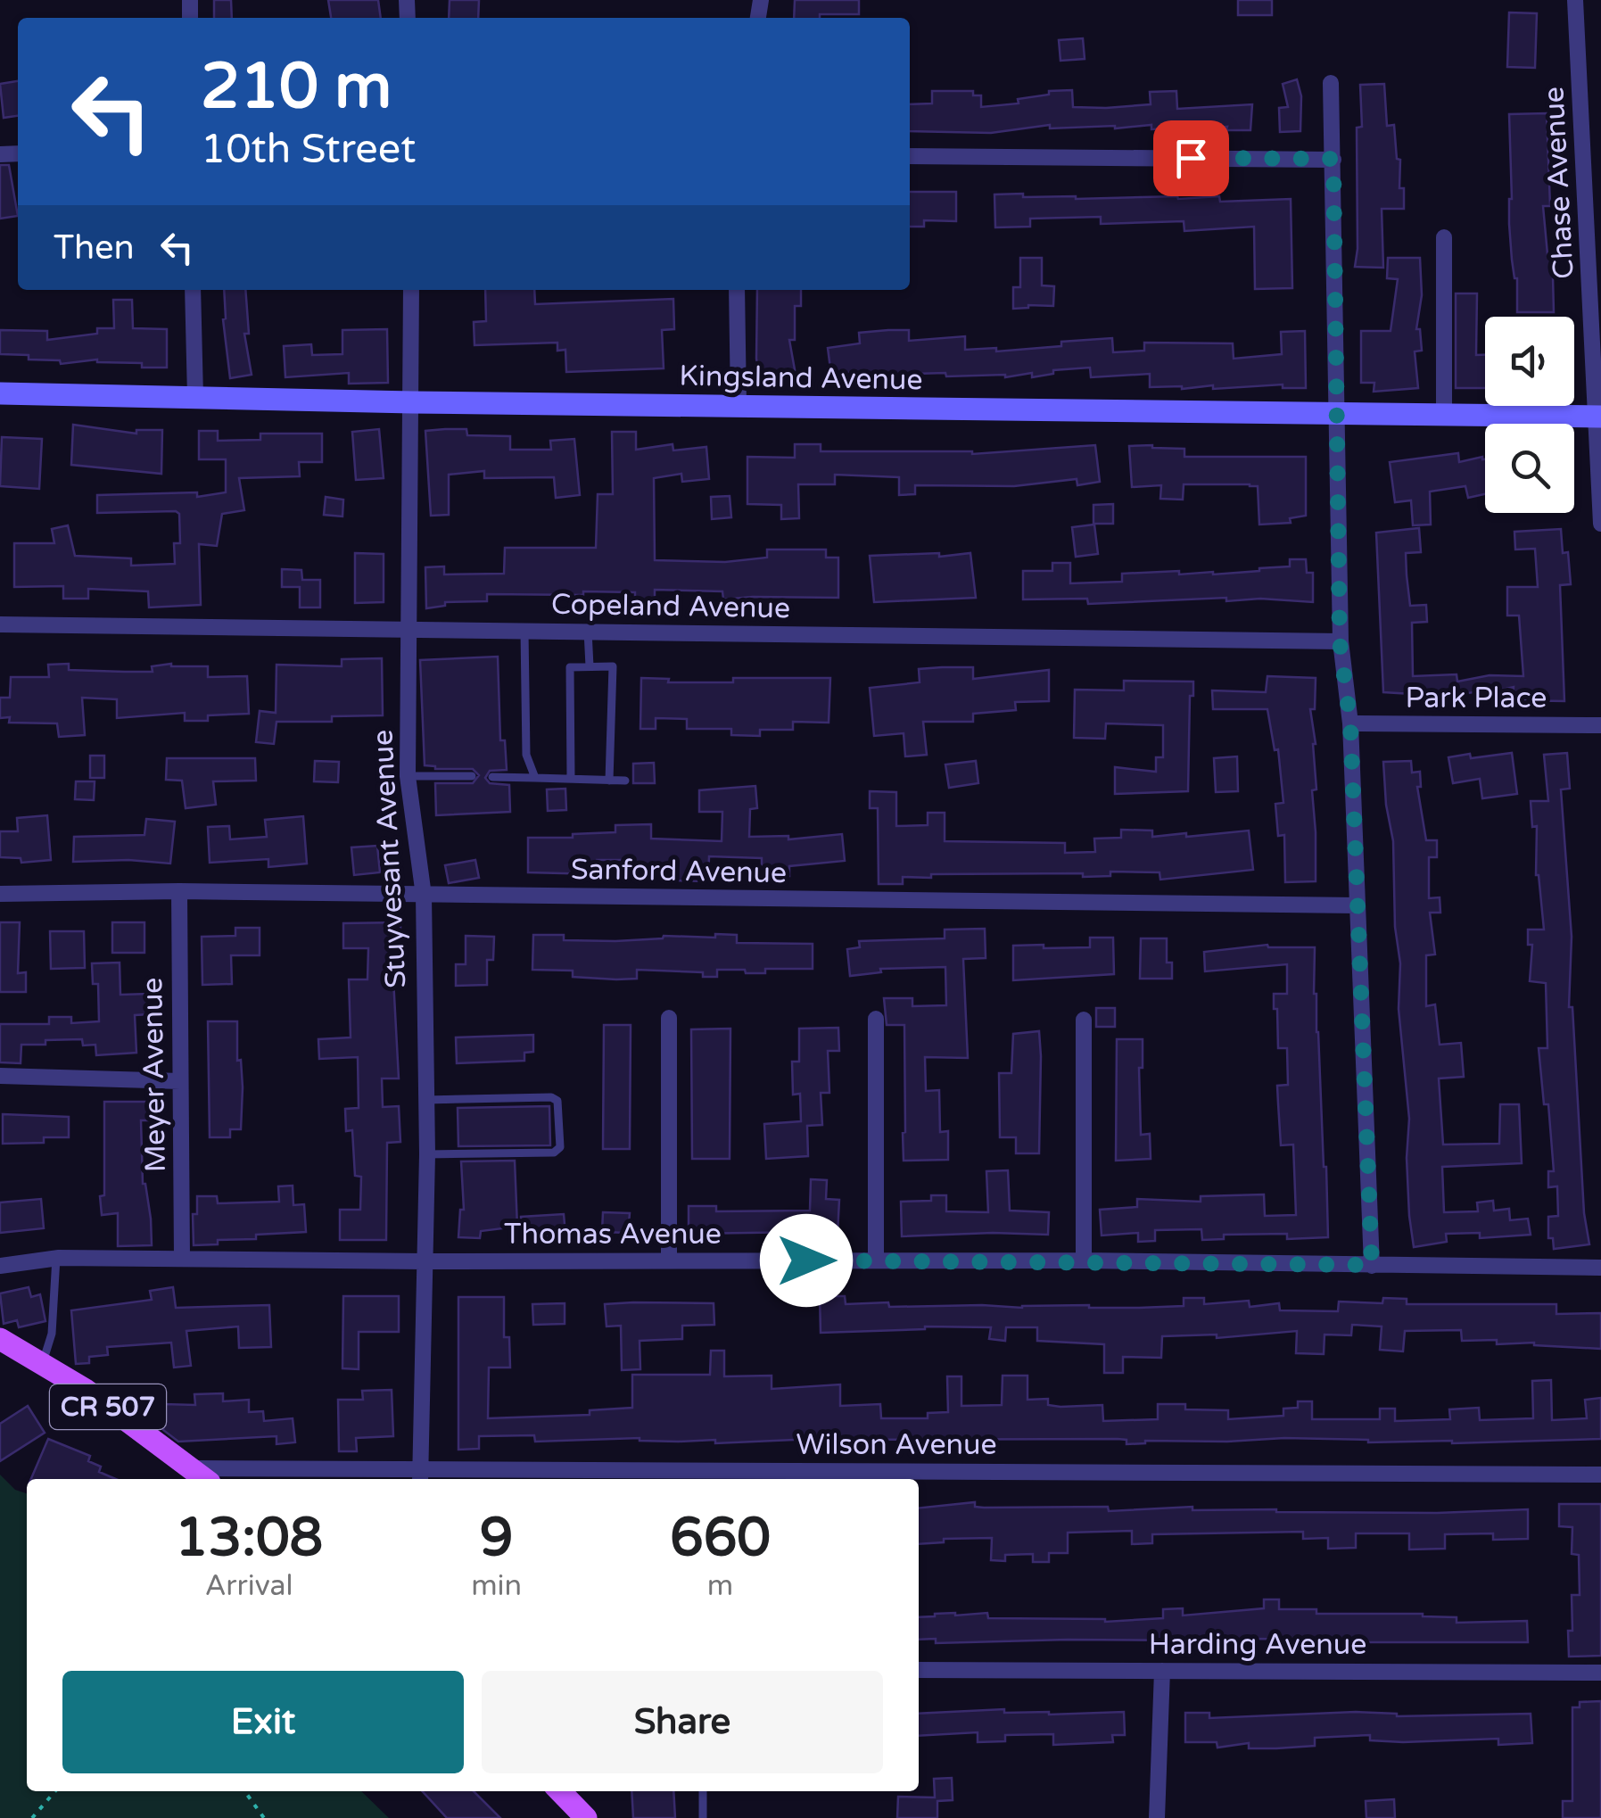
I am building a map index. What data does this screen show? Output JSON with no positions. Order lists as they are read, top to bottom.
{
  "streets": {
    "main road": ["Kingsland Avenue", "CR 507"],
    "street": [
      "Chase Avenue",
      "Copeland Avenue",
      "Park Place",
      "Stuyvesant Avenue",
      "Sanford Avenue",
      "Meyer Avenue",
      "Thomas Avenue",
      "Wilson Avenue",
      "Harding Avenue"
    ]
  },
  "crossings": [
    ["Chase Avenue", "Kingsland Avenue"],
    ["Kingsland Avenue", "Stuyvesant Avenue"],
    ["Copeland Avenue", "Stuyvesant Avenue"],
    ["Stuyvesant Avenue", "Sanford Avenue"],
    ["Stuyvesant Avenue", "Thomas Avenue"],
    ["Stuyvesant Avenue", "Wilson Avenue"],
    ["Sanford Avenue", "Meyer Avenue"],
    ["Meyer Avenue", "Thomas Avenue"],
    ["CR 507", "Wilson Avenue"]
  ],
  "page": {
    "turn": ["210 m", "10th Street"],
    "then": "Then",
    "eta": [
      "13:08",
      "Arrival",
      "9",
      "min",
      "660",
      "m"
    ],
    "buttons": ["Exit", "Share"]
  }
}
